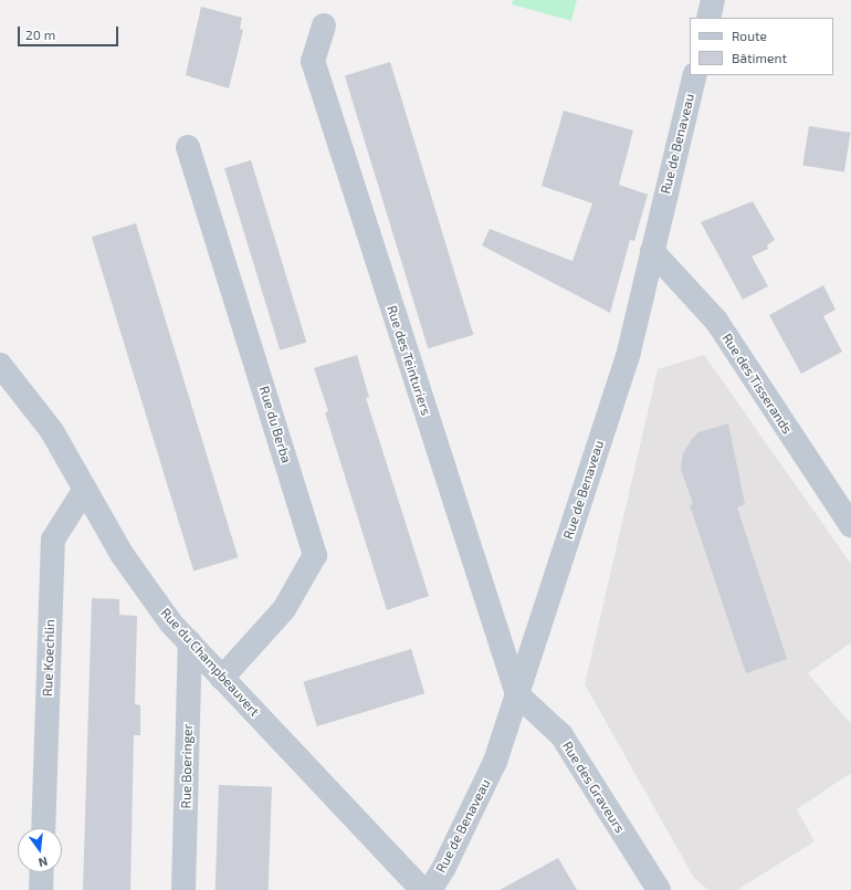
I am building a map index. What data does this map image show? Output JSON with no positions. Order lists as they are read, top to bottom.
{
  "streets": {
    "street": [
      "Rue de Benaveau",
      "Rue des Teinturiers",
      "Rue des Tisserands",
      "Rue du Berba",
      "Rue Koechlin",
      "Rue du Champbeauvert",
      "Rue Boeringer",
      "Rue des Graveurs"
    ]
  },
  "crossings": [
    ["Rue de Benaveau", "Rue des Teinturiers"],
    ["Rue de Benaveau", "Rue des Tisserands"],
    ["Rue de Benaveau", "Rue des Graveurs"],
    ["Rue des Teinturiers", "Rue des Graveurs"],
    ["Rue du Berba", "Rue du Champbeauvert"],
    ["Rue Koechlin", "Rue du Champbeauvert"],
    ["Rue du Champbeauvert", "Rue Boeringer"]
  ],
  "legend": ["Route", "Bâtiment"],
  "scale_bar": "20 m",
  "north": "bottom"
}
